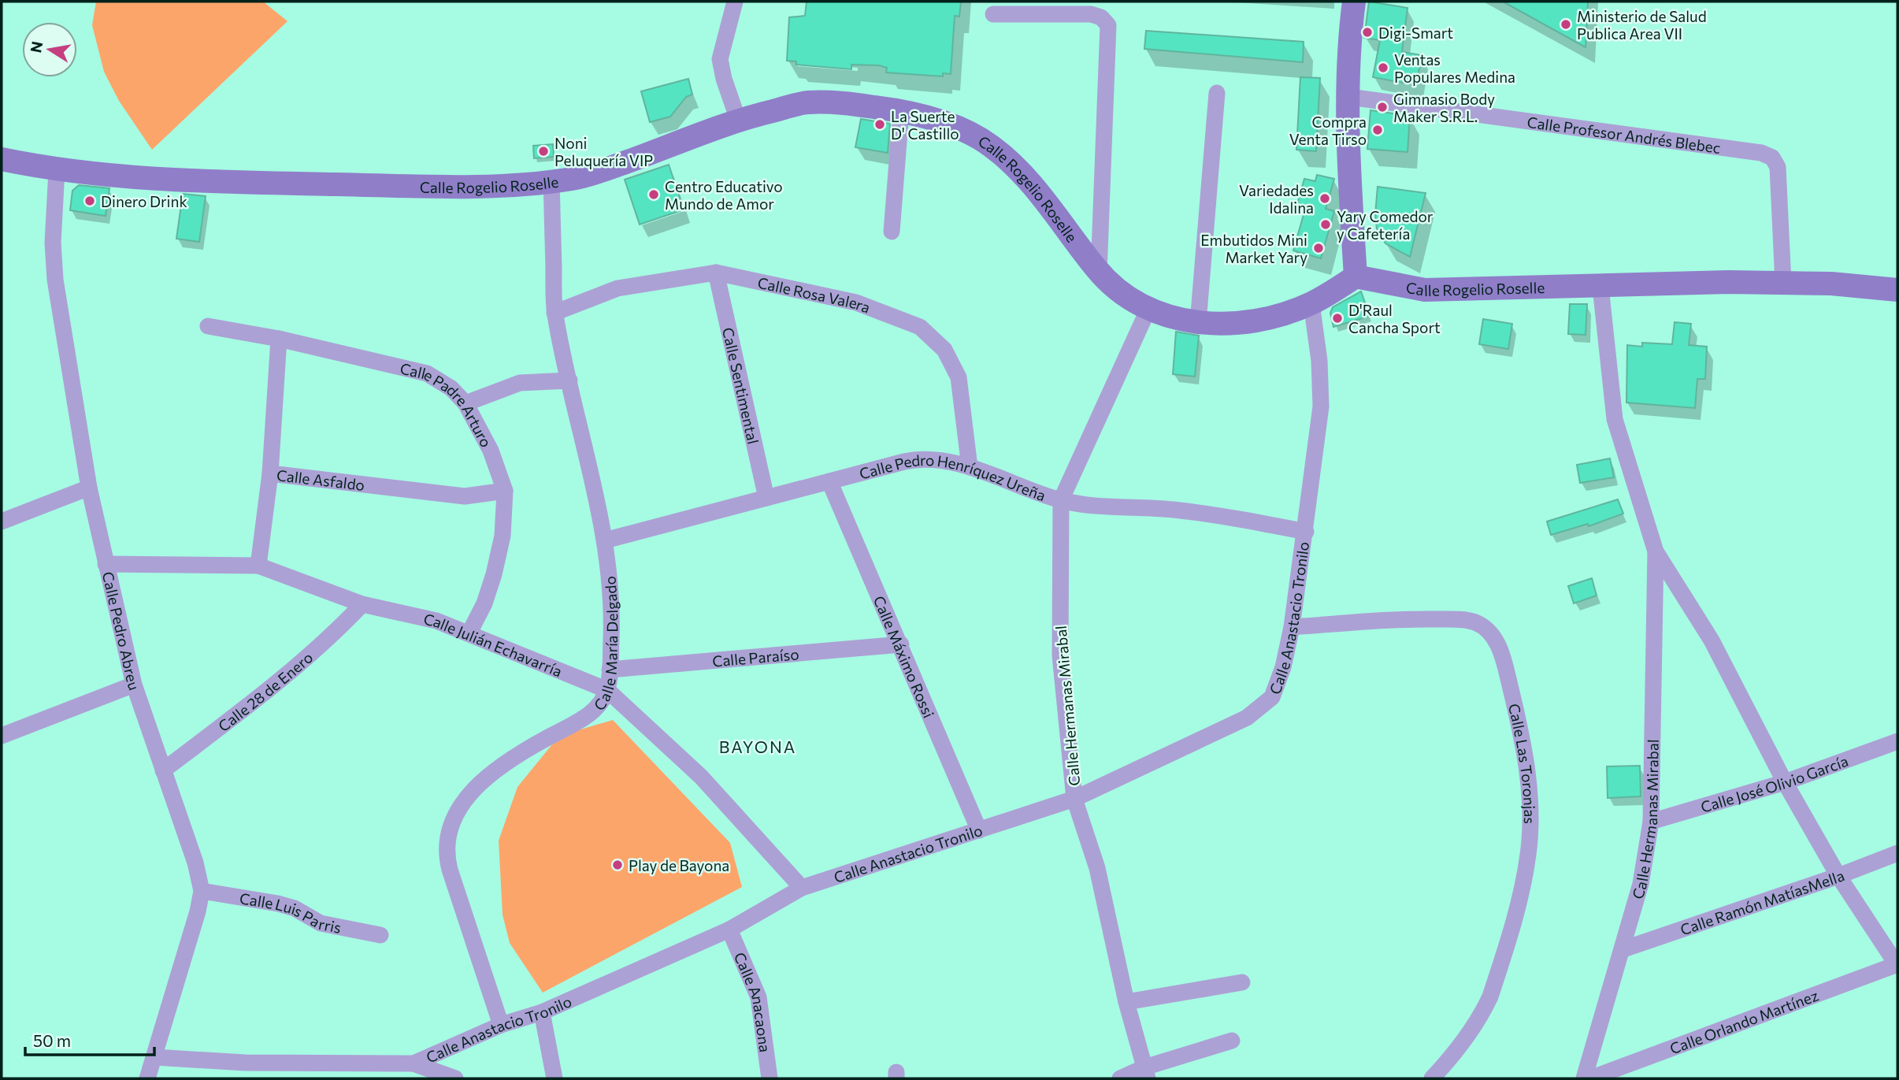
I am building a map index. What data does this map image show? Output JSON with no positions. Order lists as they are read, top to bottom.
{
  "streets": {
    "street": [
      "Calle Profesor Andrés Blebec",
      "Calle Rogelio Roselle",
      "Calle Rosa Valera",
      "Calle Sentimental",
      "Calle Padre Arturo",
      "Calle Asfaldo",
      "Calle Pedro Henríquez Ureña",
      "Calle Anastacio Tronilo",
      "Calle Pedro Abreu",
      "Calle María Delgado",
      "Calle Julián Echavarría",
      "Calle Máximo Rossi",
      "Calle Paraíso",
      "Calle 28 de Enero",
      "Calle Hermanas Mirabal",
      "Calle Las Toronjas",
      "Calle José Olivio García",
      "Calle Ramón MatíasMella",
      "Calle Luis Parris",
      "Calle Anacaona",
      "Calle Orlando Martínez"
    ]
  },
  "crossings": [
    ["Calle Profesor Andrés Blebec", "Calle Rogelio Roselle"],
    ["Calle Rogelio Roselle", "Calle Anastacio Tronilo"],
    ["Calle Rogelio Roselle", "Calle Pedro Abreu"],
    ["Calle Rogelio Roselle", "Calle María Delgado"],
    ["Calle Rogelio Roselle", "Calle Hermanas Mirabal"],
    ["Calle Rosa Valera", "Calle Sentimental"],
    ["Calle Rosa Valera", "Calle Pedro Henríquez Ureña"],
    ["Calle Rosa Valera", "Calle María Delgado"],
    ["Calle Sentimental", "Calle Pedro Henríquez Ureña"],
    ["Calle Padre Arturo", "Calle Asfaldo"],
    ["Calle Padre Arturo", "Calle Julián Echavarría"],
    ["Calle Pedro Henríquez Ureña", "Calle Anastacio Tronilo"],
    ["Calle Pedro Henríquez Ureña", "Calle María Delgado"],
    ["Calle Pedro Henríquez Ureña", "Calle Máximo Rossi"],
    ["Calle Pedro Henríquez Ureña", "Calle Hermanas Mirabal"],
    ["Calle Anastacio Tronilo", "Calle Pedro Abreu"],
    ["Calle Anastacio Tronilo", "Calle María Delgado"],
    ["Calle Anastacio Tronilo", "Calle Julián Echavarría"],
    ["Calle Anastacio Tronilo", "Calle Máximo Rossi"],
    ["Calle Anastacio Tronilo", "Calle Hermanas Mirabal"],
    ["Calle Anastacio Tronilo", "Calle Las Toronjas"],
    ["Calle Anastacio Tronilo", "Calle Anacaona"],
    ["Calle Pedro Abreu", "Calle Julián Echavarría"],
    ["Calle Pedro Abreu", "Calle 28 de Enero"],
    ["Calle Pedro Abreu", "Calle Luis Parris"],
    ["Calle María Delgado", "Calle Julián Echavarría"],
    ["Calle María Delgado", "Calle Paraíso"],
    ["Calle Julián Echavarría", "Calle 28 de Enero"],
    ["Calle Máximo Rossi", "Calle Paraíso"],
    ["Calle Hermanas Mirabal", "Calle José Olivio García"],
    ["Calle Hermanas Mirabal", "Calle Ramón MatíasMella"]
  ],
  "districts": ["BAYONA"],
  "places": [
    "Ministerio de Salud Publica Area VII",
    "Digi-Smart",
    "Ventas Populares Medina",
    "Gimnasio Body Maker S.R.L.",
    "La Suerte D' Castillo",
    "Compra Venta Tirso",
    "Noni Peluquería VIP",
    "Centro Educativo Mundo de Amor",
    "Variedades Idalina",
    "Dinero Drink",
    "Yary Comedor y Cafetería",
    "Embutidos Mini Market Yary",
    "D'Raul Cancha Sport",
    "Play de Bayona"
  ],
  "scale_bar": "50 m",
  "north": "left"
}
